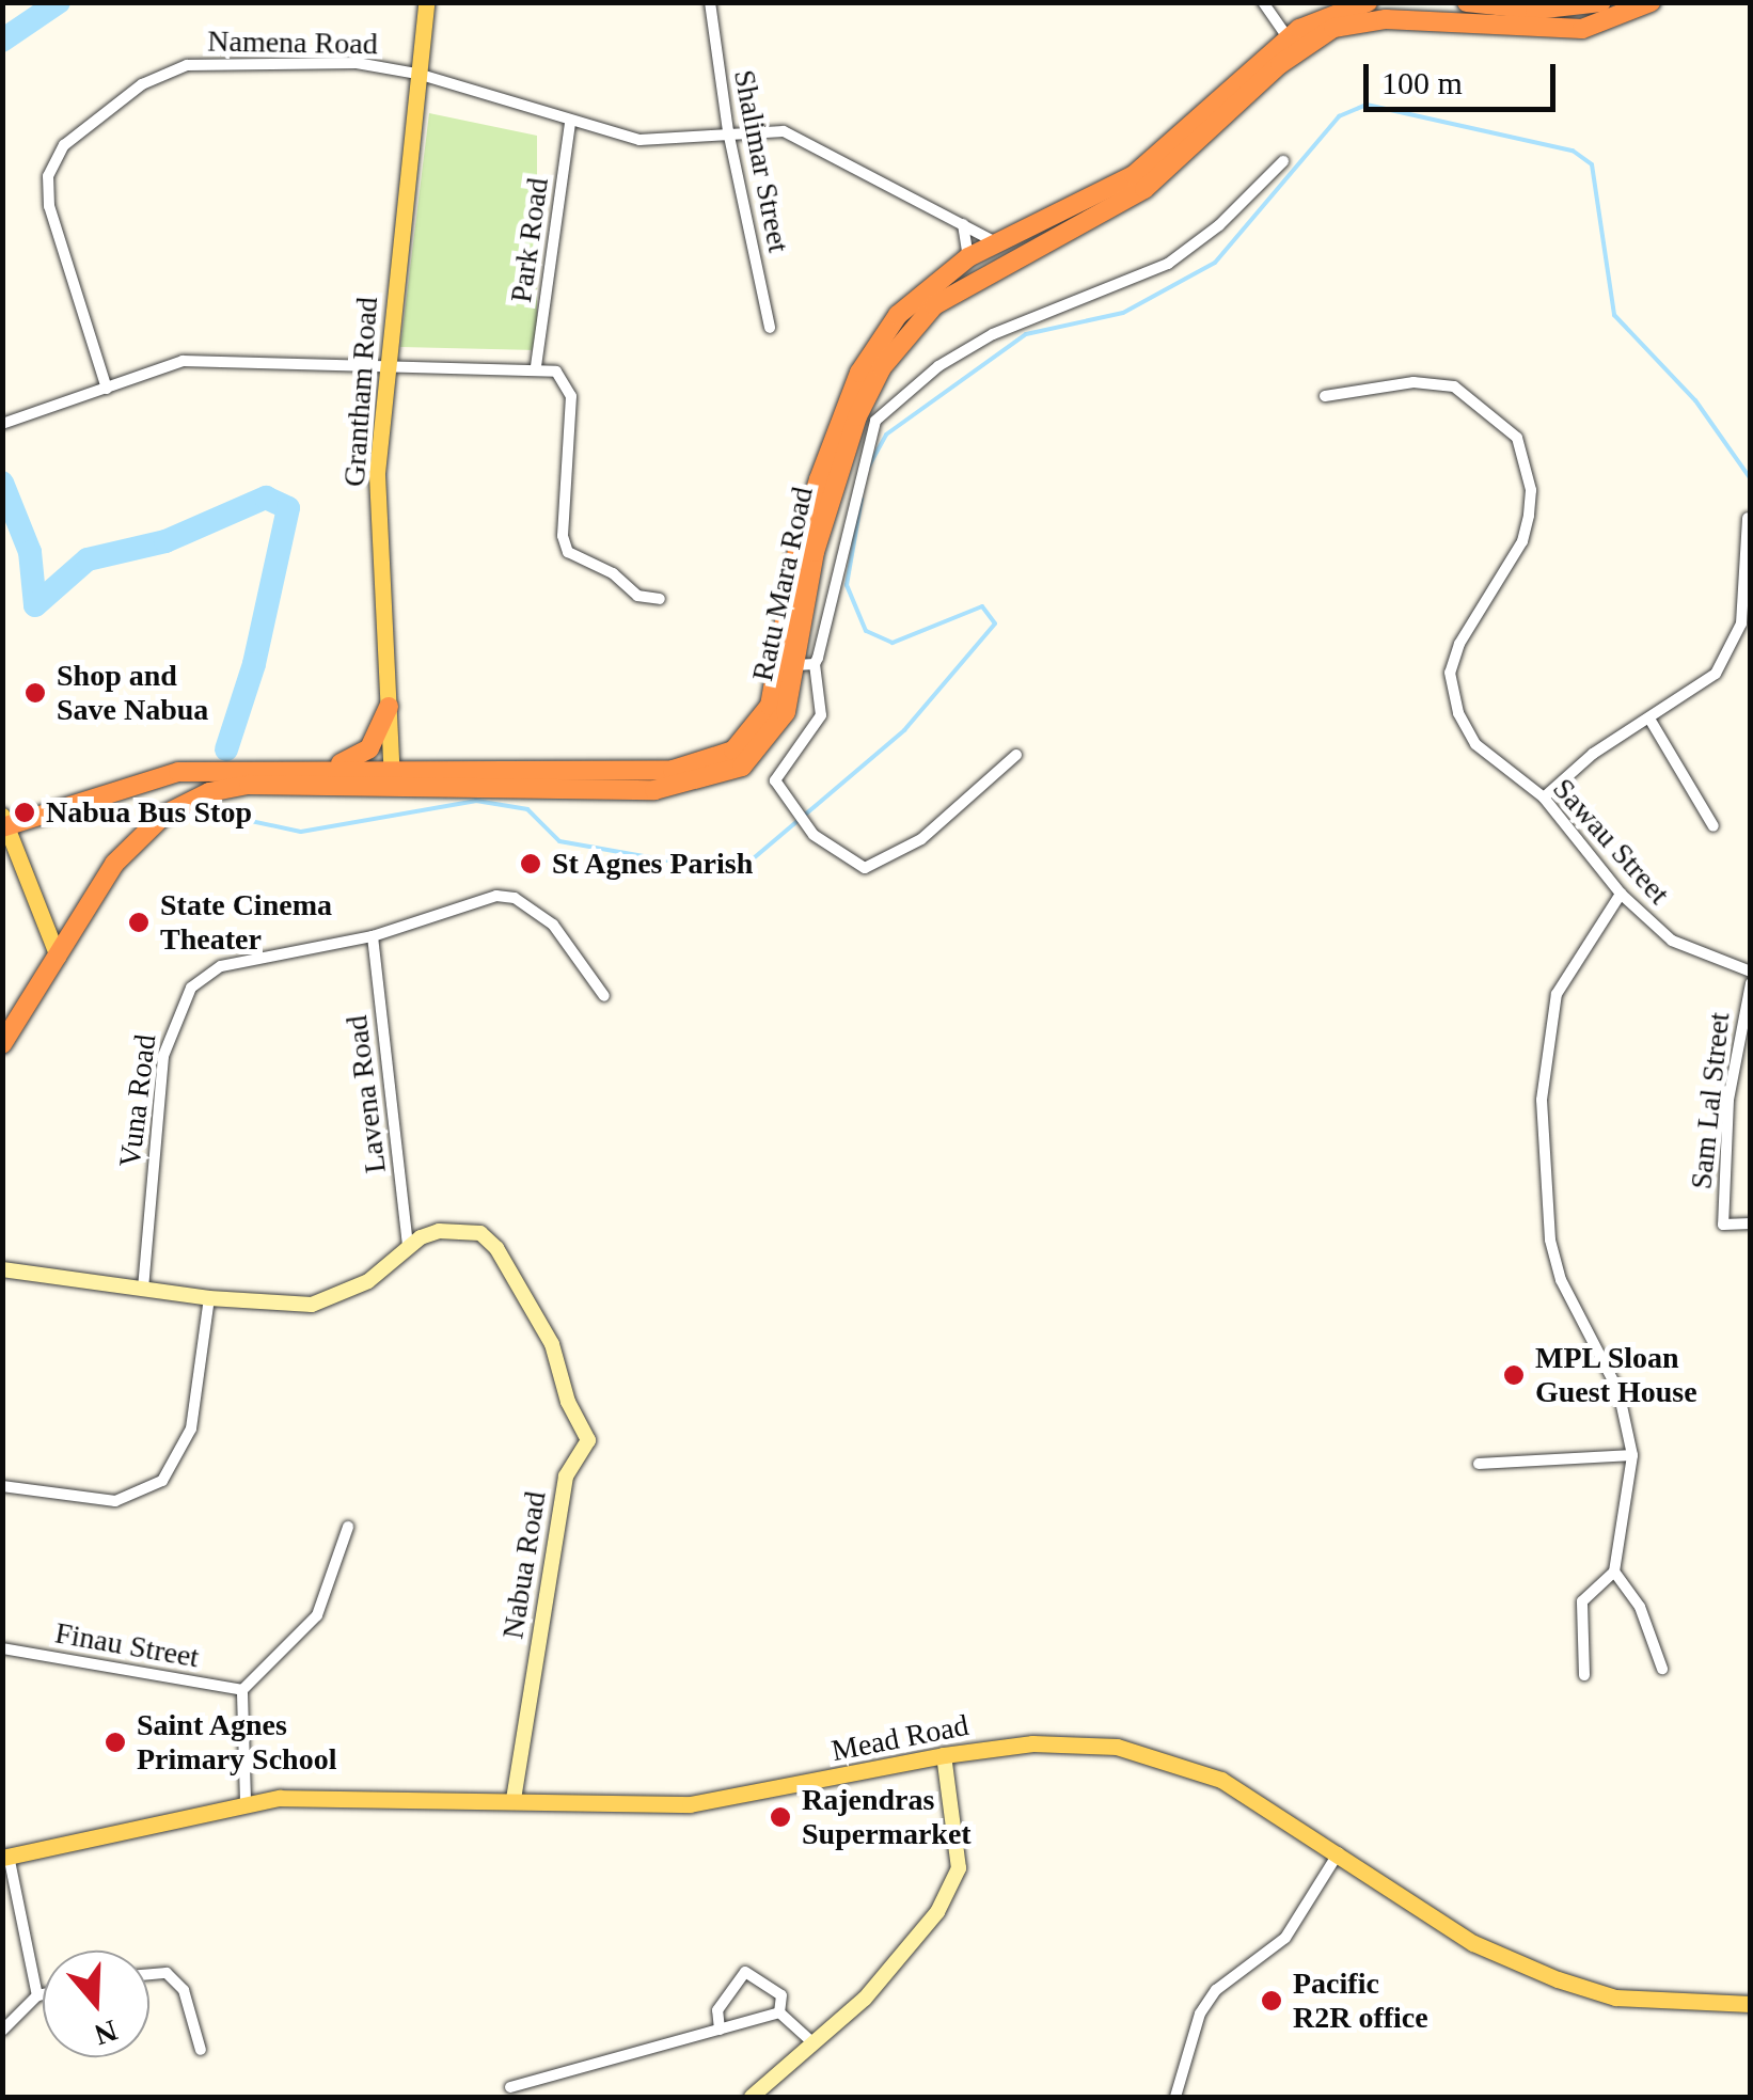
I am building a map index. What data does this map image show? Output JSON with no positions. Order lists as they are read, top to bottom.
{
  "streets": {
    "highway": ["Ratu Mara Road"],
    "main road": ["Grantham Road", "Nabua Road", "Mead Road"],
    "street": [
      "Namena Road",
      "Shalimar Street",
      "Park Road",
      "Sawau Street",
      "Lavena Road",
      "Vuna Road",
      "Sam Lal Street",
      "Finau Street"
    ]
  },
  "crossings": [
    ["Namena Road", "Shalimar Street"],
    ["Namena Road", "Park Road"],
    ["Namena Road", "Grantham Road"],
    ["Namena Road", "Ratu Mara Road"],
    ["Grantham Road", "Ratu Mara Road"],
    ["Lavena Road", "Vuna Road"],
    ["Lavena Road", "Nabua Road"],
    ["Vuna Road", "Nabua Road"],
    ["Nabua Road", "Mead Road"]
  ],
  "places": [
    "Shop and Save Nabua",
    "Nabua Bus Stop",
    "St Agnes Parish",
    "State Cinema Theater",
    "MPL Sloan Guest House",
    "Saint Agnes Primary School",
    "Rajendras Supermarket",
    "Pacific R2R office"
  ],
  "scale_bar": "100 m",
  "north": "bottom"
}
